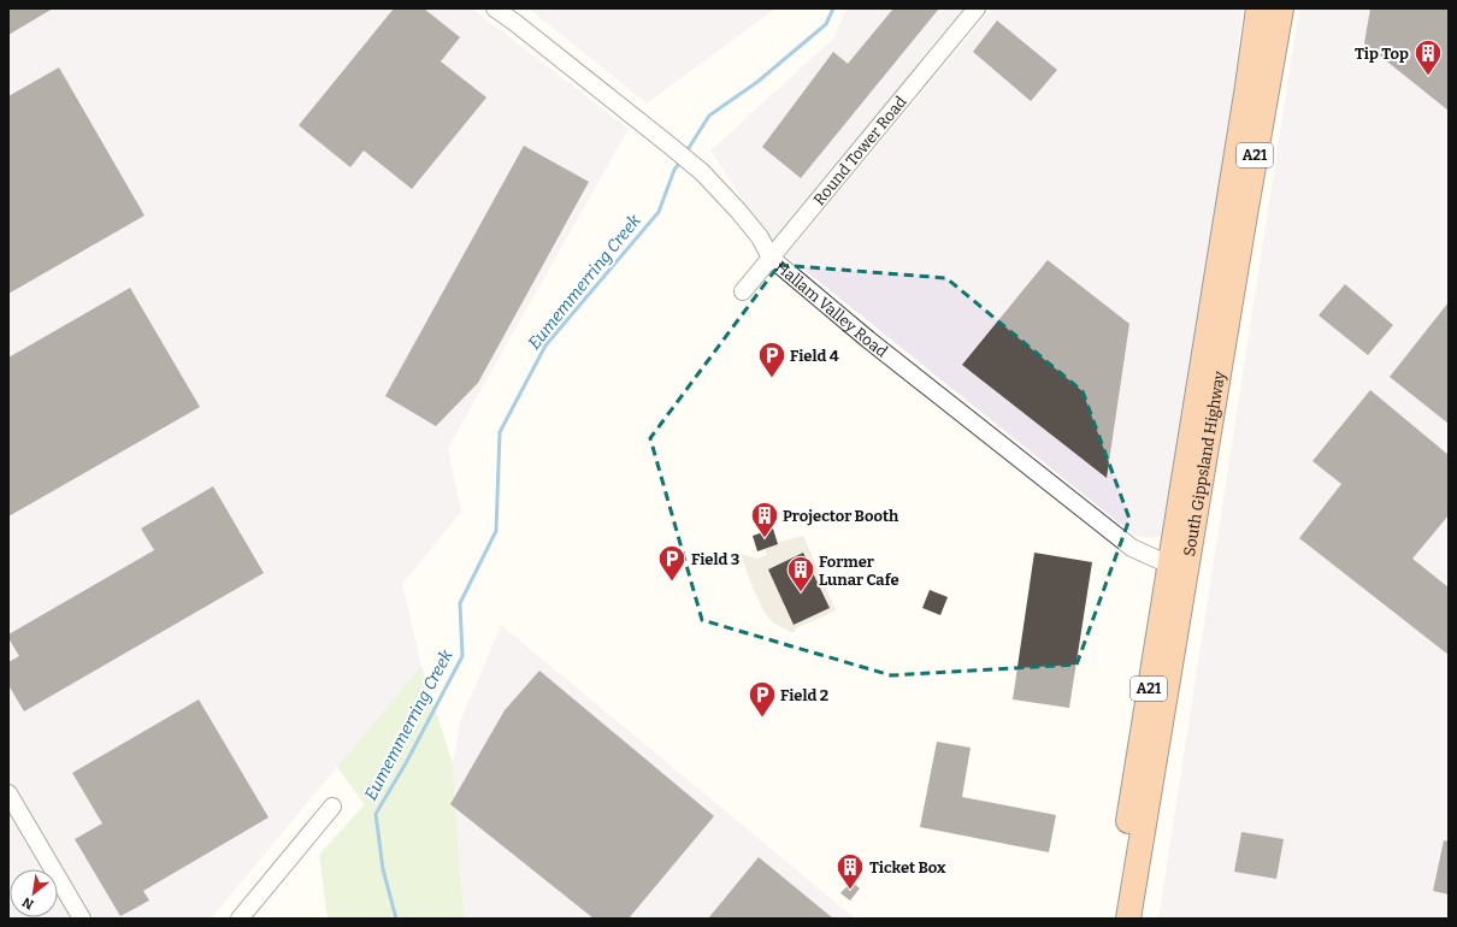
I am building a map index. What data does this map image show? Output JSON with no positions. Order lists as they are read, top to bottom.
{
  "streets": {
    "highway": ["A21", "South Gippsland Highway"],
    "street": ["Round Tower Road", "Hallam Valley Road"]
  },
  "crossings": [
    ["Round Tower Road", "Hallam Valley Road"],
    ["Hallam Valley Road", "South Gippsland Highway"]
  ],
  "water": ["Eumemmerring Creek"],
  "places": {
    "building": [
      "Tip Top",
      "Projector Booth",
      "Former Lunar Cafe",
      "Ticket Box"
    ],
    "parking": ["Field 4", "Field 3", "Field 2"]
  },
  "north": "bottom left"
}
